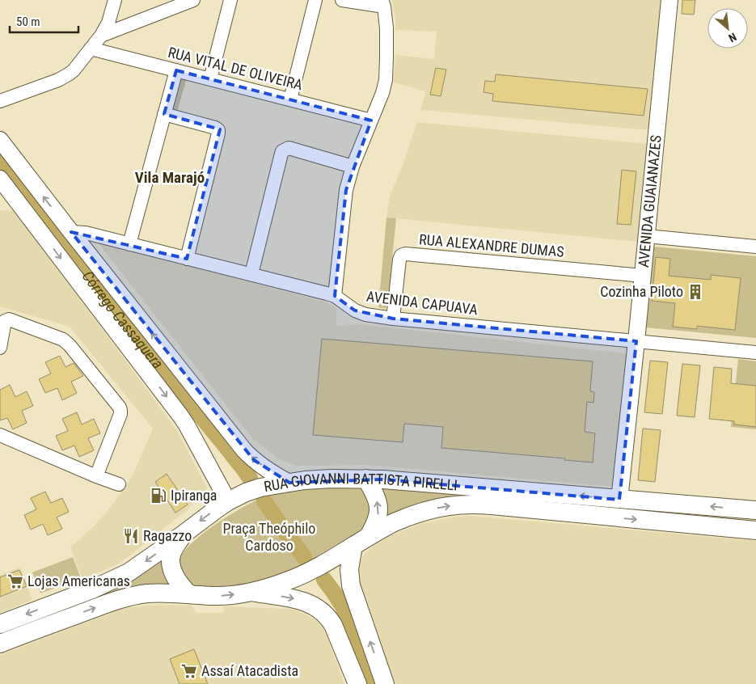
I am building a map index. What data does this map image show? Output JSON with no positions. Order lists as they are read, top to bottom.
{
  "streets": {
    "highway": ["RUA GIOVANNI BATTISTA PIRELLI"],
    "main road": ["AVENIDA GUAIANAZES"],
    "street": ["RUA VITAL DE OLIVEIRA", "RUA ALEXANDRE DUMAS", "AVENIDA CAPUAVA"]
  },
  "crossings": [
    ["AVENIDA GUAIANAZES", "RUA ALEXANDRE DUMAS"],
    ["AVENIDA GUAIANAZES", "AVENIDA CAPUAVA"],
    ["AVENIDA GUAIANAZES", "RUA GIOVANNI BATTISTA PIRELLI"],
    ["RUA ALEXANDRE DUMAS", "AVENIDA CAPUAVA"]
  ],
  "districts": ["Vila Marajó"],
  "water": ["Córrego Cassaquera"],
  "parks": ["Praça Theóphilo Cardoso"],
  "places": {
    "building": ["Cozinha Piloto"],
    "fuel station": ["Ipiranga"],
    "restaurant": ["Ragazzo"],
    "supermarket": ["Lojas Americanas", "Assaí Atacadista"]
  },
  "scale_bar": "50 m",
  "north": "bottom right"
}
